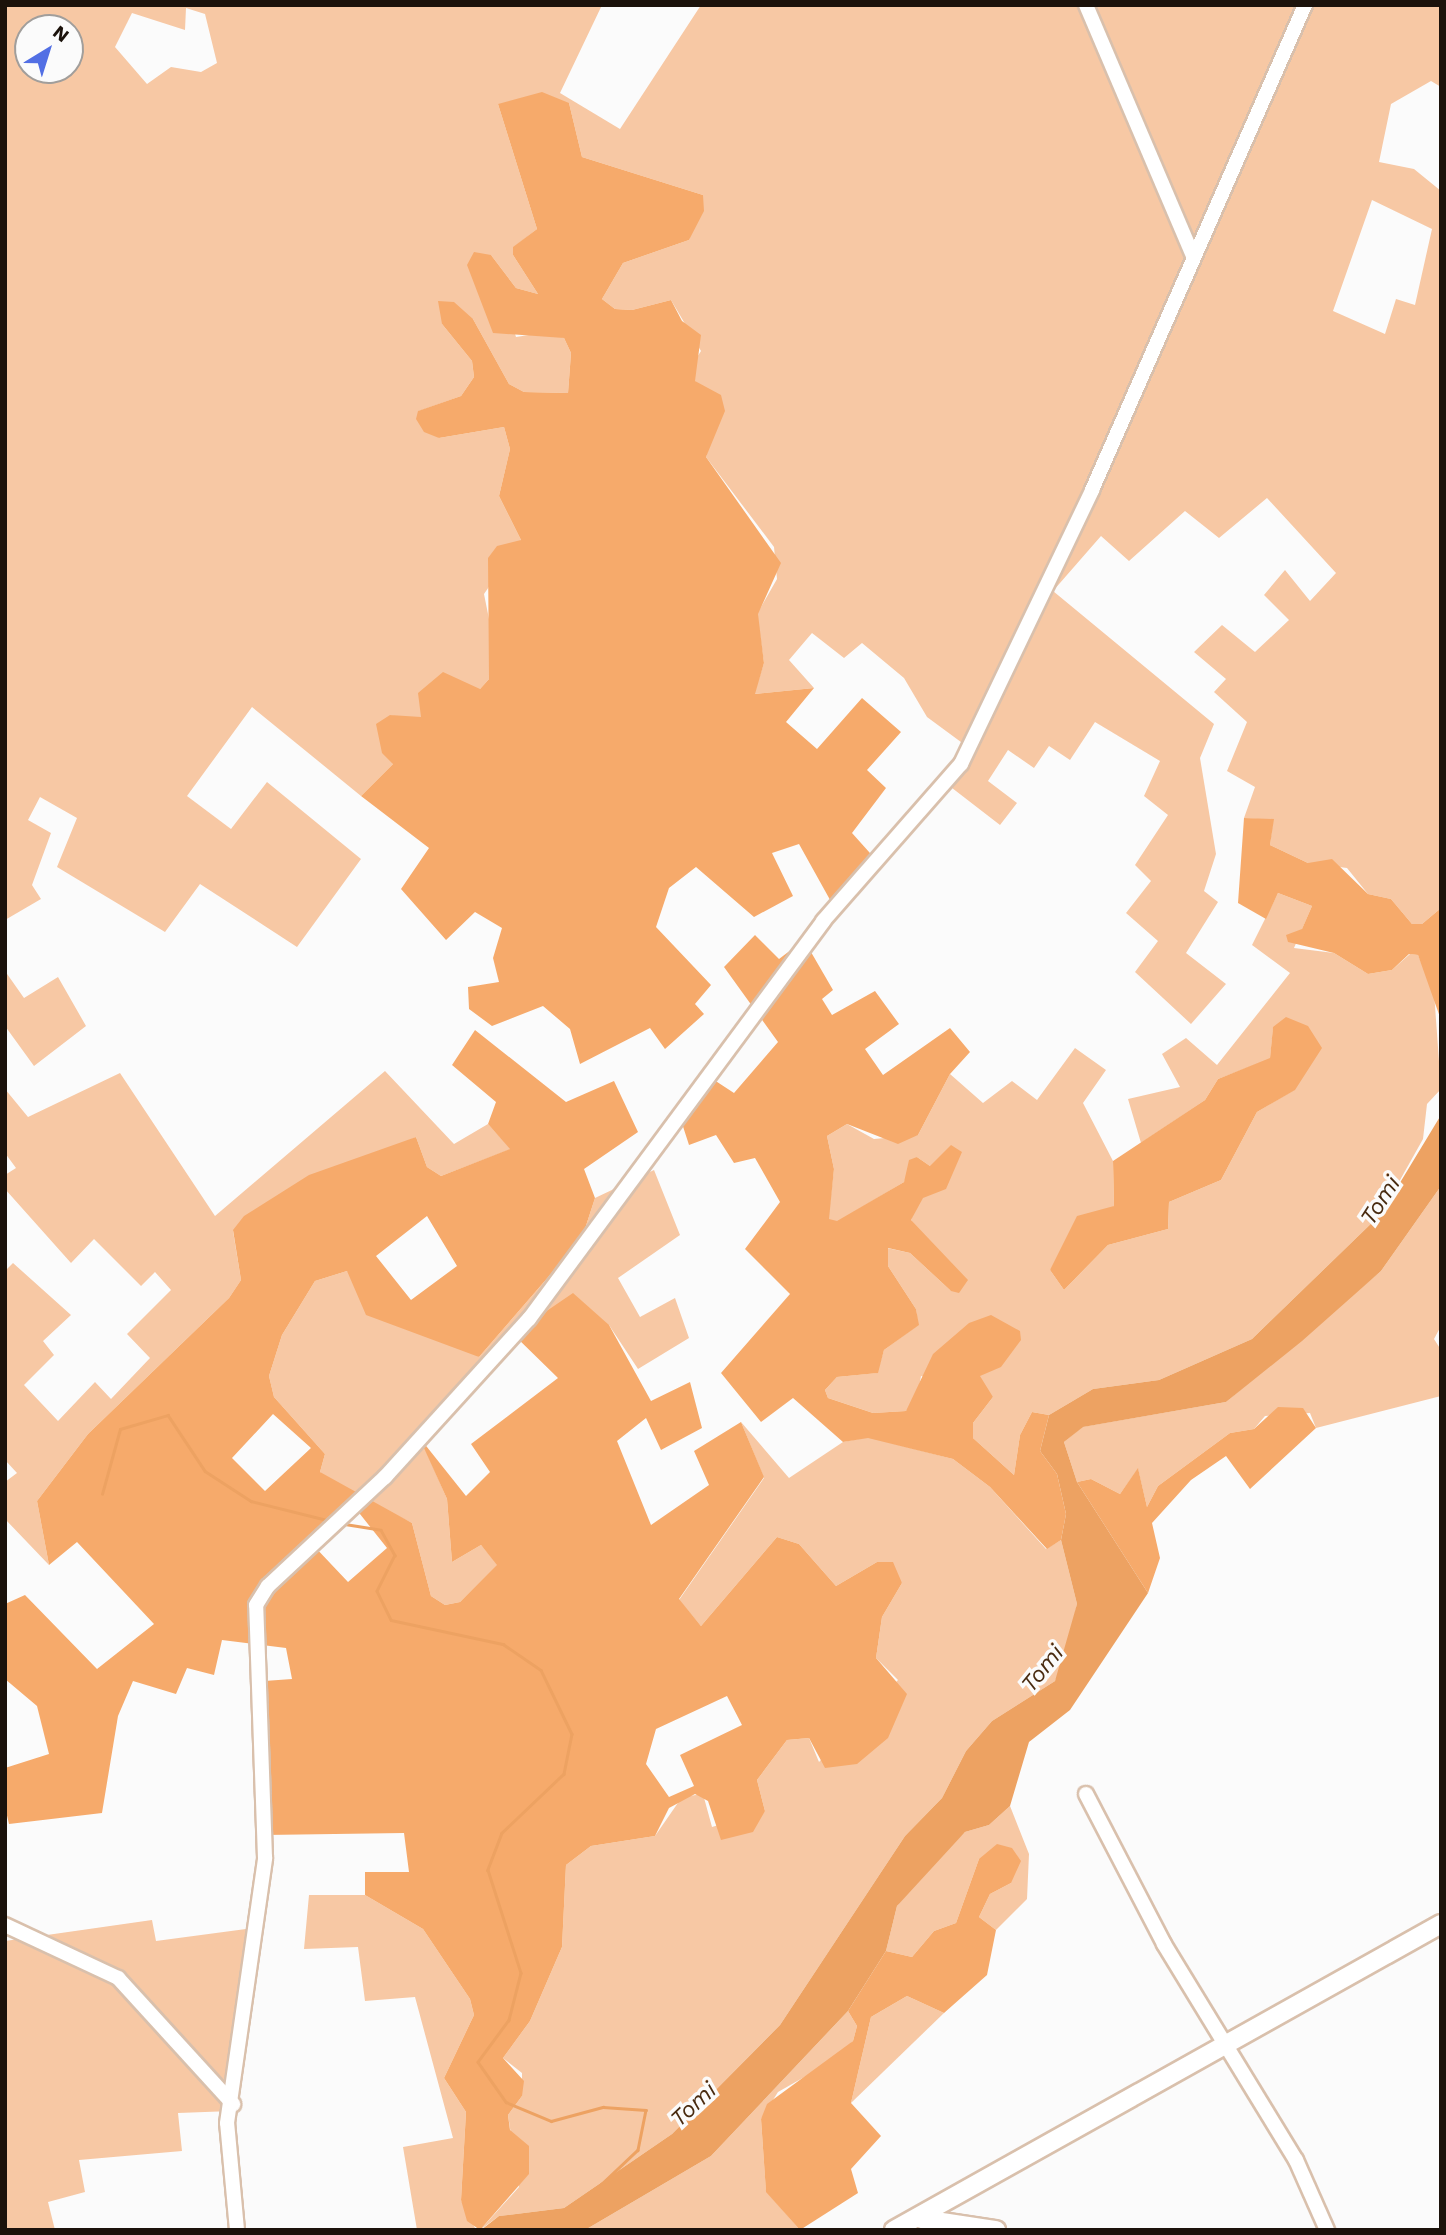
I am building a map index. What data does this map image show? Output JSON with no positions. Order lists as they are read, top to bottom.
{
  "water": ["Tomi"],
  "north": "top right"
}
